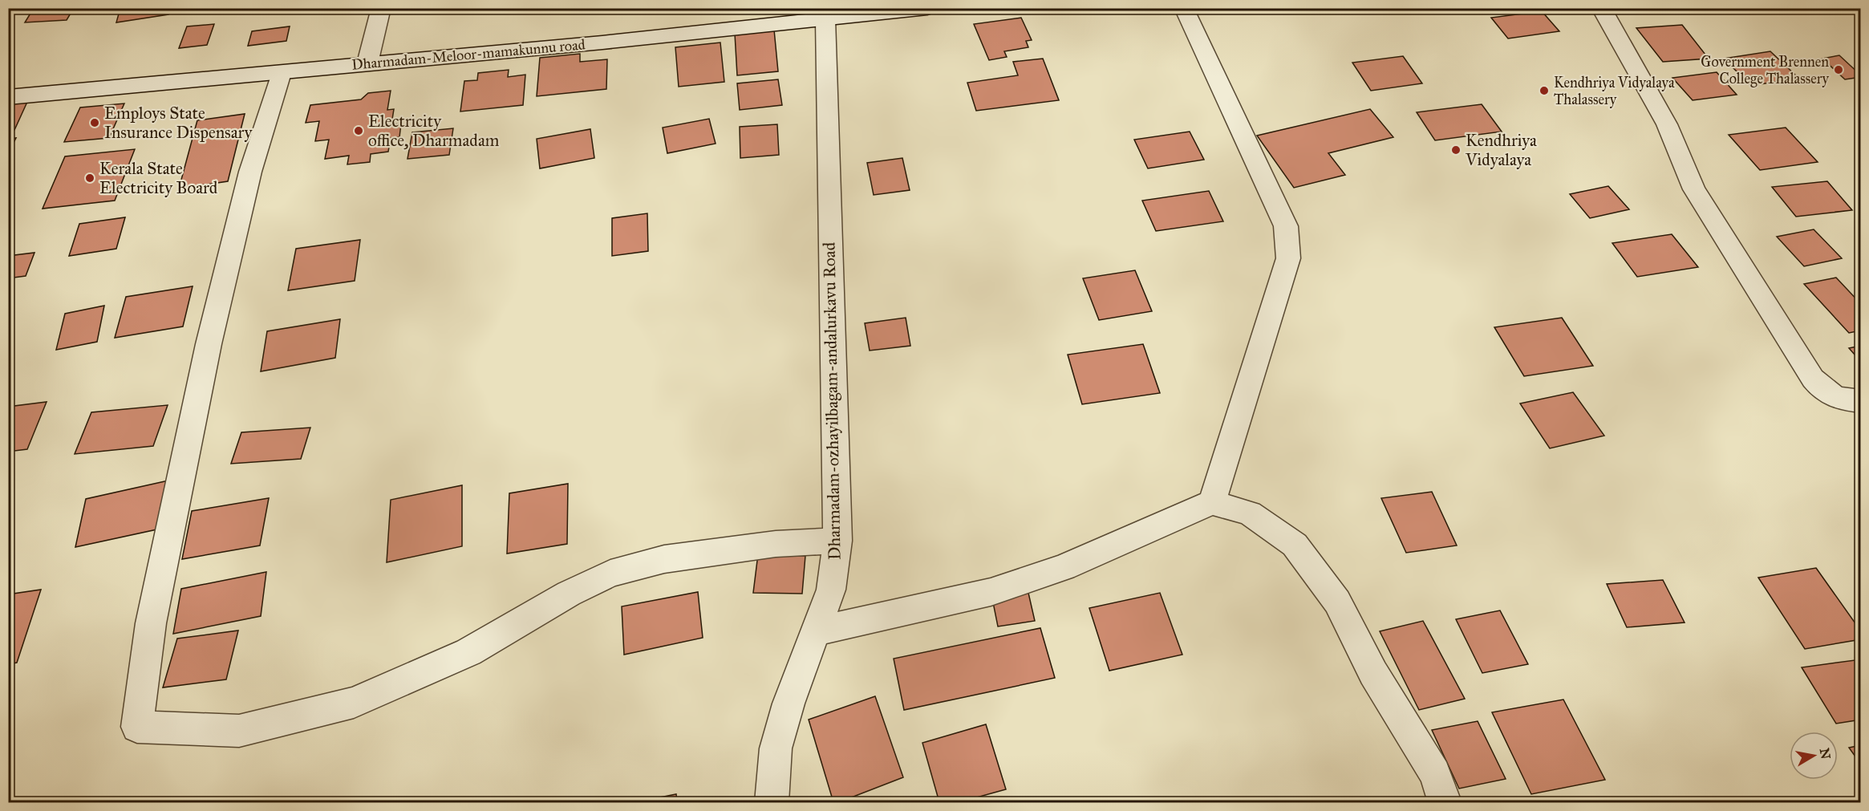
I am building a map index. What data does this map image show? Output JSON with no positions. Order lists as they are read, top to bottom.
{
  "streets": {
    "street": ["Dharmadam-Meloor-mamakunnu road", "Dharmadam-ozhayilbagam-andalurkavu Road"]
  },
  "crossings": [
    ["Dharmadam-Meloor-mamakunnu road", "Dharmadam-ozhayilbagam-andalurkavu Road"]
  ],
  "places": [
    "Government Brennen College Thalassery",
    "Kendhriya Vidyalaya Thalassery",
    "Employs State Insurance Dispensary",
    "Electricity office, Dharmadam",
    "Kendhriya Vidyalaya",
    "Kerala State Electricity Board"
  ],
  "north": "right"
}
